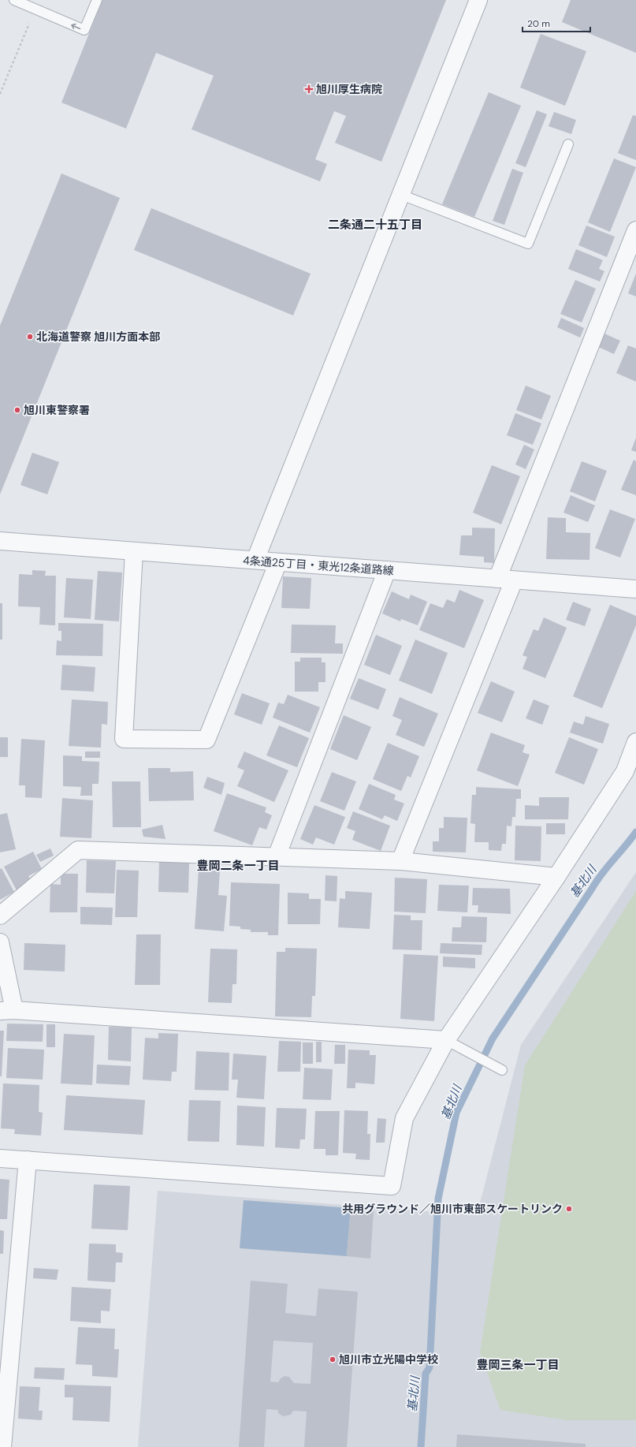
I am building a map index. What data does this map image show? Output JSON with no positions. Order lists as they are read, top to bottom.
{
  "streets": {
    "street": ["4条通25丁目・東光12条道路線"]
  },
  "districts": ["二条通二十五丁目", "豊岡二条一丁目", "豊岡三条一丁目"],
  "water": ["基北川"],
  "places": {
    "health": ["旭川厚生病院"],
    "other": [
      "北海道警察 旭川方面本部",
      "旭川東警察署",
      "共用グラウンド／旭川市東部スケートリンク",
      "旭川市立光陽中学校"
    ]
  },
  "scale_bar": "20 m"
}
